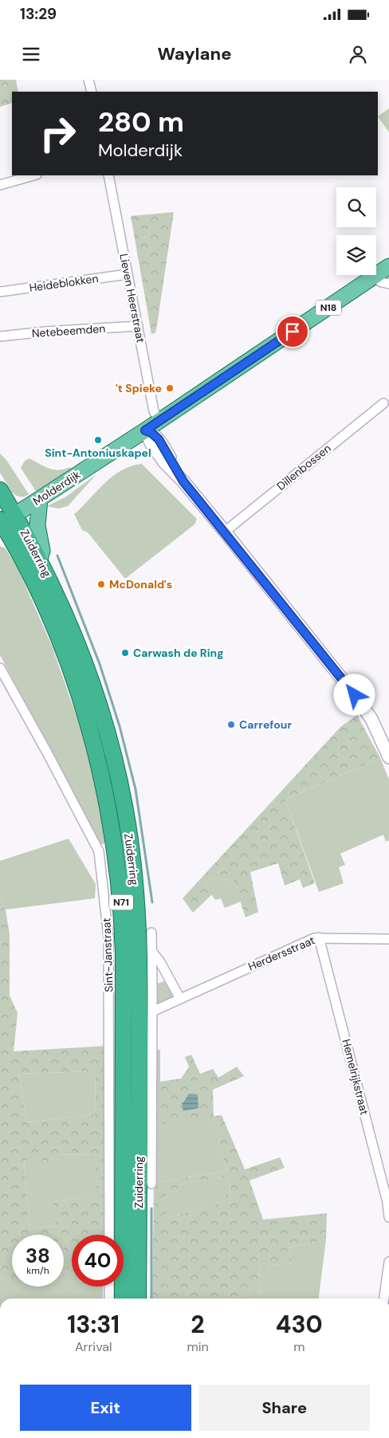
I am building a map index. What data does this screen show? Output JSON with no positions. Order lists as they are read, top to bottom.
{
  "streets": {
    "highway": ["Zuiderring", "N71"],
    "main road": ["N18", "Molderdijk"],
    "street": [
      "Heideblokken",
      "Lieven Heerstraat",
      "Netebeemden",
      "Dillenbossen",
      "Herdersstraat",
      "Sint-Janstraat",
      "Hemelrijkstraat"
    ]
  },
  "crossings": [
    ["Heideblokken", "Lieven Heerstraat"],
    ["Lieven Heerstraat", "Netebeemden"],
    ["Lieven Heerstraat", "Molderdijk"],
    ["Molderdijk", "Zuiderring"],
    ["Herdersstraat", "Hemelrijkstraat"]
  ],
  "places": [
    "'t Spieke",
    "Sint-Antoniuskapel",
    "McDonald's",
    "Carwash de Ring",
    "Carrefour"
  ],
  "page": {
    "status": "13:29",
    "header": "Waylane",
    "turn": ["280 m", "Molderdijk"],
    "speed": "38 km/h",
    "limit": "40",
    "eta": [
      "13:31",
      "Arrival",
      "2",
      "min",
      "430",
      "m"
    ],
    "buttons": ["Exit", "Share"]
  }
}
